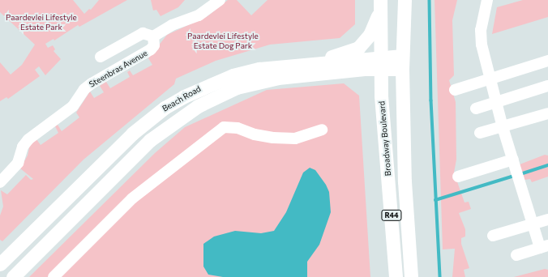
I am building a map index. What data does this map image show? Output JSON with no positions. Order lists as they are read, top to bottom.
{
  "streets": {
    "main road": ["Beach Road", "Broadway Boulevard", "R44"],
    "street": ["Steenbras Avenue"]
  },
  "crossings": [
    ["Beach Road", "Broadway Boulevard"]
  ],
  "parks": ["Paardevlei Lifestyle Estate Park", "Paardevlei Lifestyle Estate Dog Park"]
}
